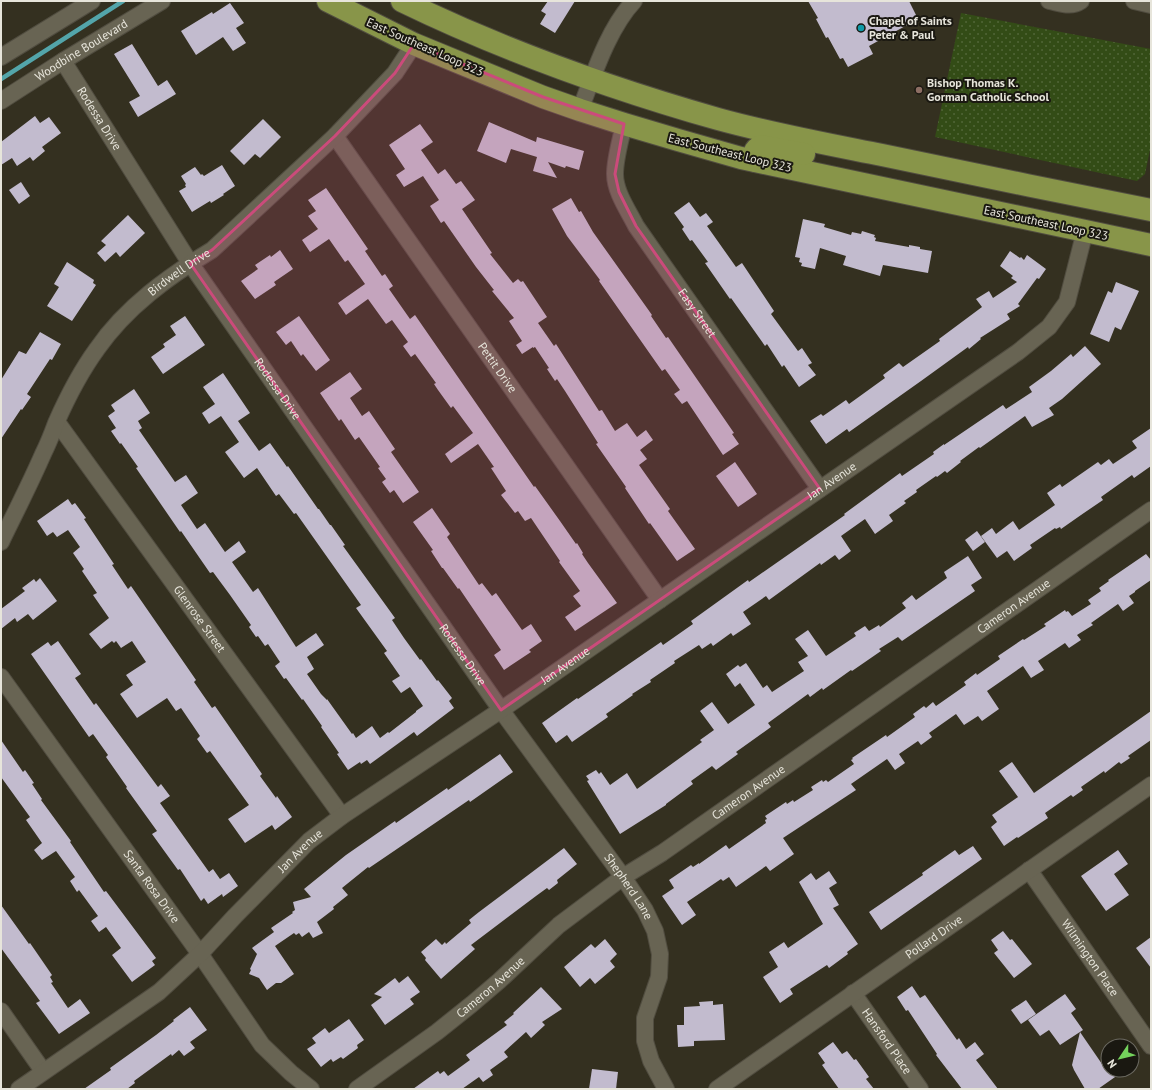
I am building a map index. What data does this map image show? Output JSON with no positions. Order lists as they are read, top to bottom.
{
  "streets": {
    "highway": ["East Southeast Loop 323"],
    "street": [
      "Woodbine Boulevard",
      "Rodessa Drive",
      "Birdwell Drive",
      "Easy Street",
      "Pettit Drive",
      "Jan Avenue",
      "Cameron Avenue",
      "Glenrose Street",
      "Santa Rosa Drive",
      "Shepherd Lane",
      "Pollard Drive",
      "Wilmington Place",
      "Hansford Place"
    ]
  },
  "crossings": [
    ["East Southeast Loop 323", "Birdwell Drive"],
    ["East Southeast Loop 323", "Easy Street"],
    ["East Southeast Loop 323", "Jan Avenue"],
    ["Woodbine Boulevard", "Rodessa Drive"],
    ["Rodessa Drive", "Birdwell Drive"],
    ["Rodessa Drive", "Jan Avenue"],
    ["Rodessa Drive", "Shepherd Lane"],
    ["Birdwell Drive", "Pettit Drive"],
    ["Birdwell Drive", "Glenrose Street"],
    ["Easy Street", "Jan Avenue"],
    ["Pettit Drive", "Jan Avenue"],
    ["Jan Avenue", "Glenrose Street"],
    ["Jan Avenue", "Santa Rosa Drive"],
    ["Jan Avenue", "Shepherd Lane"],
    ["Cameron Avenue", "Shepherd Lane"],
    ["Pollard Drive", "Wilmington Place"],
    ["Pollard Drive", "Hansford Place"]
  ],
  "places": ["Chapel of Saints Peter & Paul", "Bishop Thomas K. Gorman Catholic School"],
  "north": "bottom left"
}
